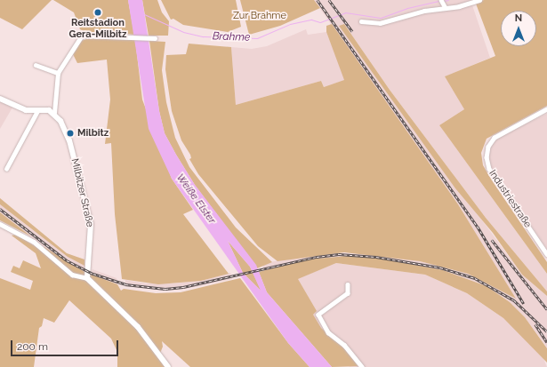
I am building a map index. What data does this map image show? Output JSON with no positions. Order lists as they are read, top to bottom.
{
  "streets": {
    "main road": ["Milbitzer Straße"],
    "street": ["Industriestraße"]
  },
  "water": ["Brahme", "Weiße Elster"],
  "parks": ["Zur Brahme"],
  "places": ["Reitstadion Gera-Milbitz", "Milbitz"],
  "scale_bar": "200 m",
  "north": "top"
}
